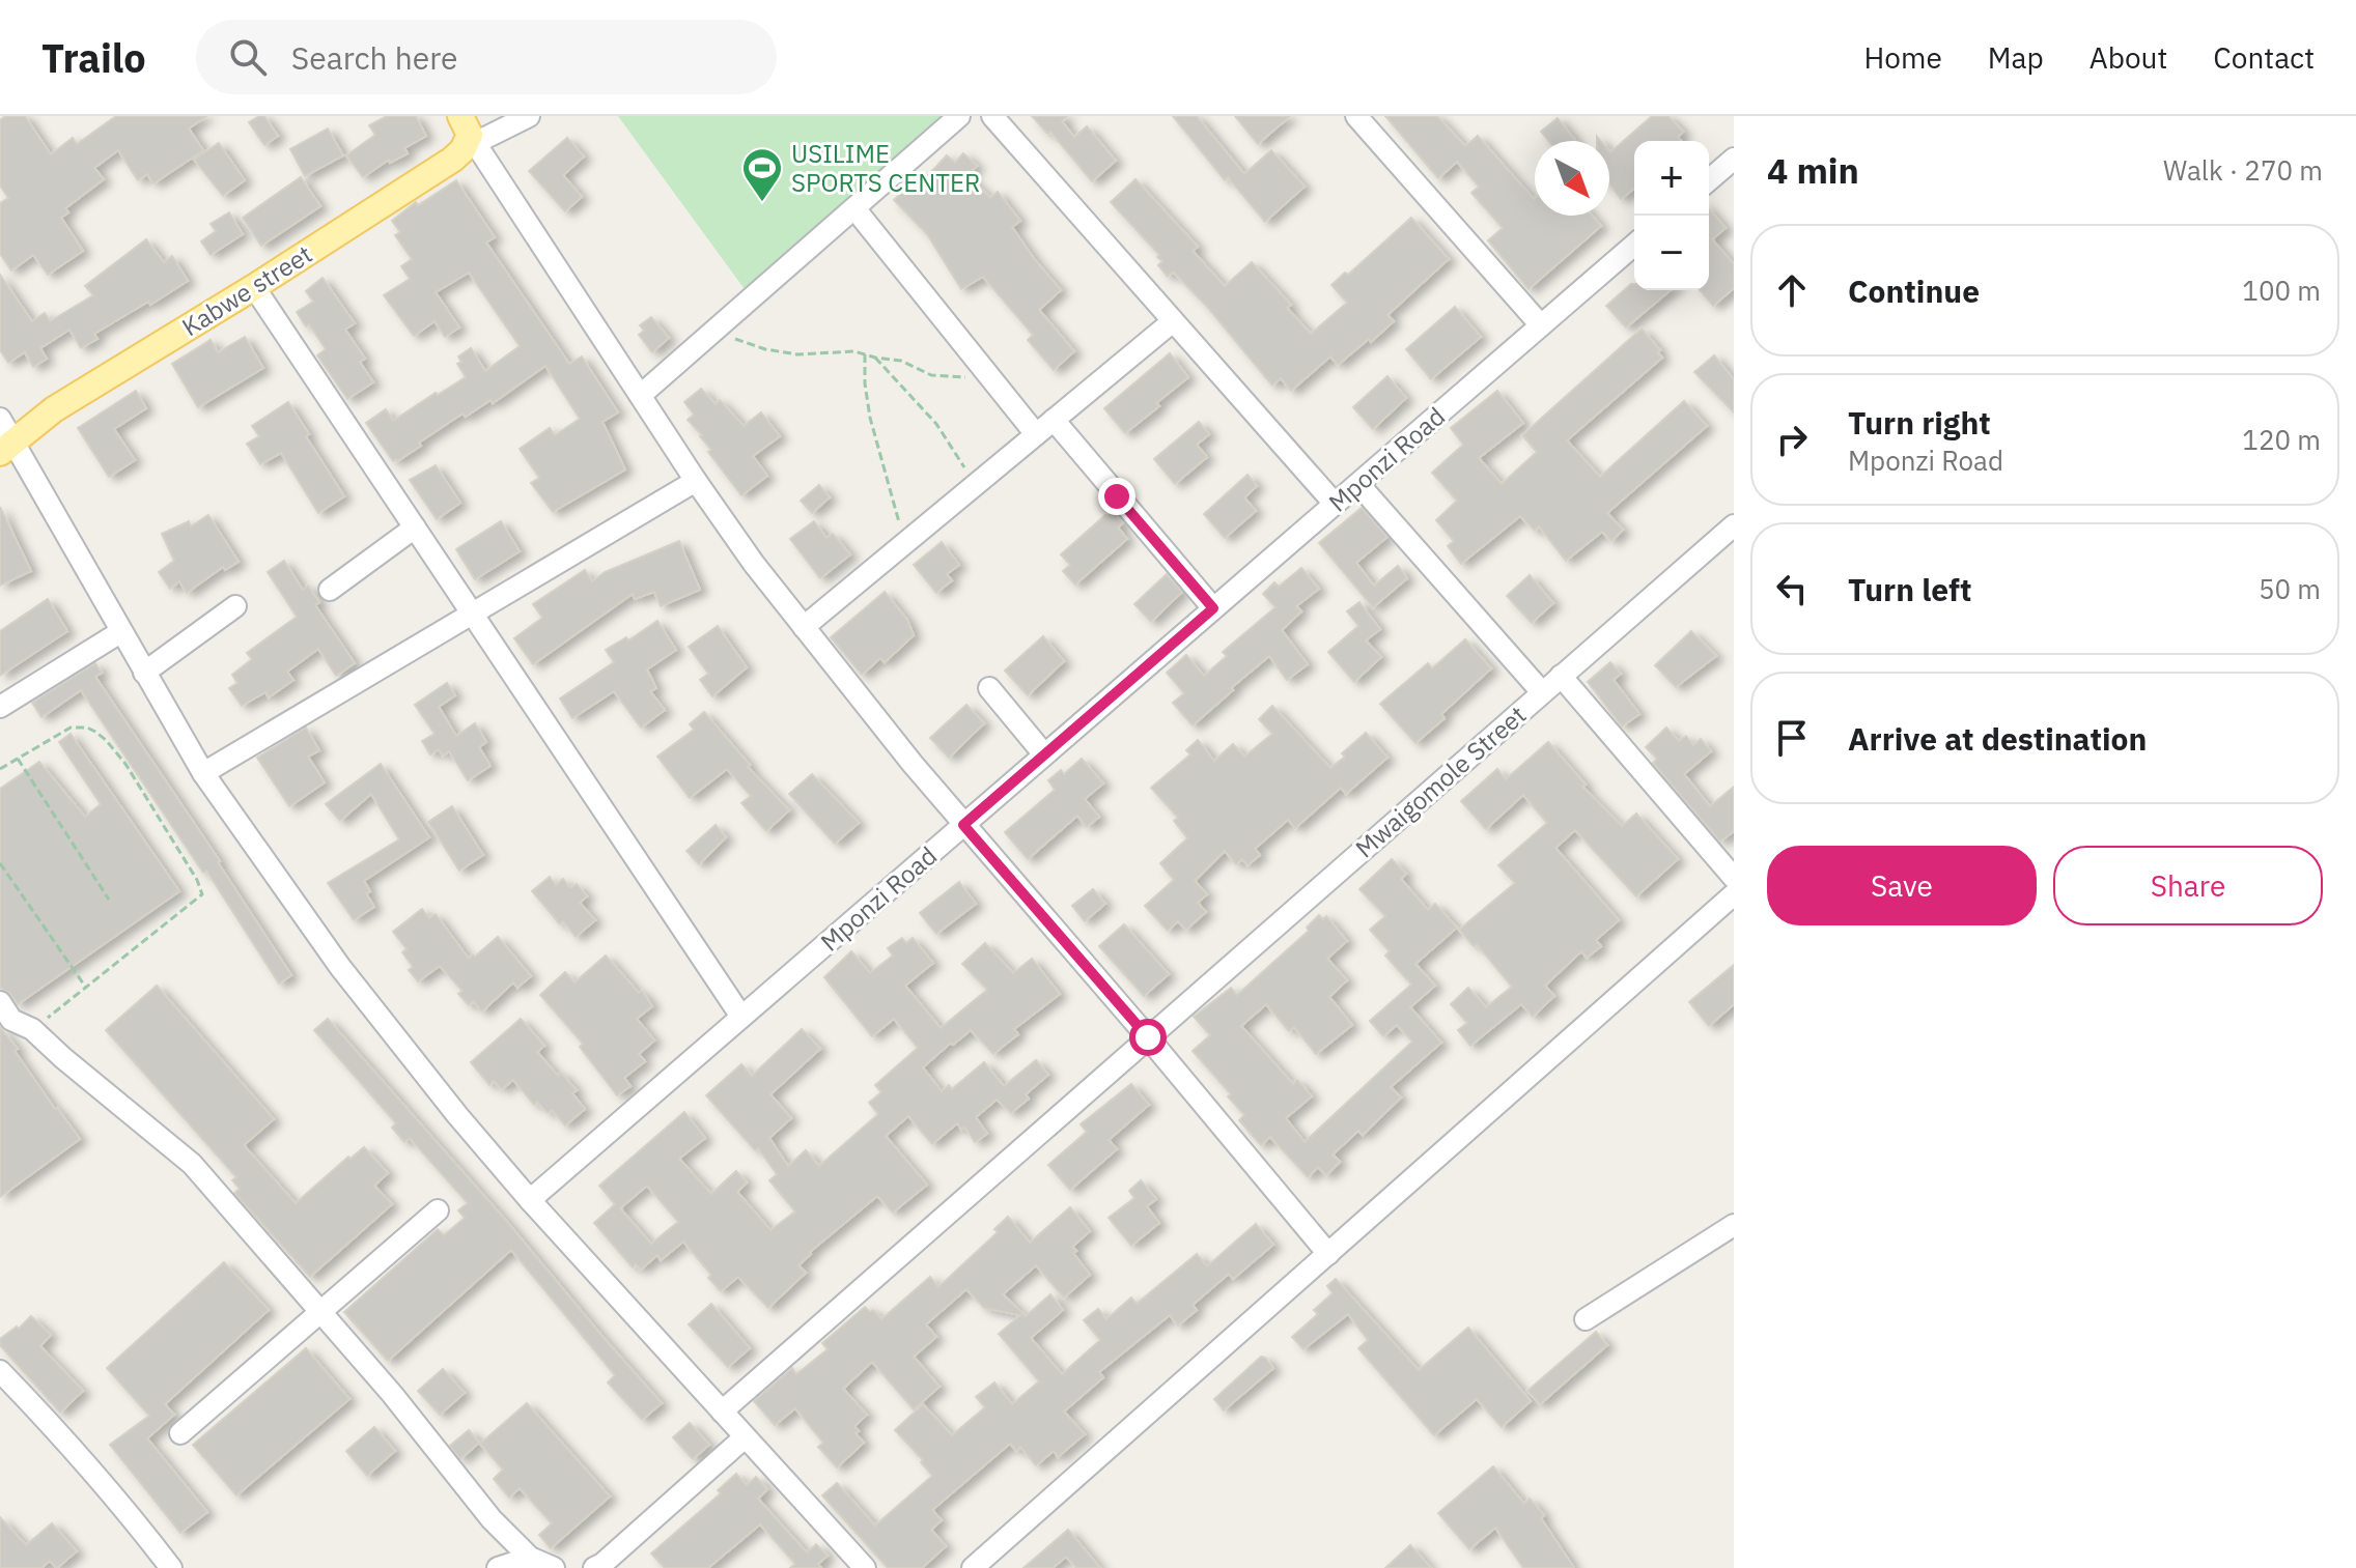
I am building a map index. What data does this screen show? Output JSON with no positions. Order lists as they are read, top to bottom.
{
  "streets": {
    "main road": ["Kabwe street"],
    "street": ["Mponzi Road", "Mwaigomole Street"]
  },
  "places": {
    "sports": ["USILIME SPORTS CENTER"]
  },
  "north": "bottom right",
  "page": {
    "header": "Trailo",
    "search": "Search here",
    "nav": [
      "Home",
      "Map",
      "About",
      "Contact"
    ],
    "heading": ["4 min", "Walk · 270 m"],
    "map_buttons": ["+", "−"],
    "list": [
      ["Continue", "100 m"],
      ["Turn right", "Mponzi Road", "120 m"],
      ["Turn left", "50 m"],
      "Arrive at destination"
    ],
    "buttons": ["Save", "Share"]
  }
}
